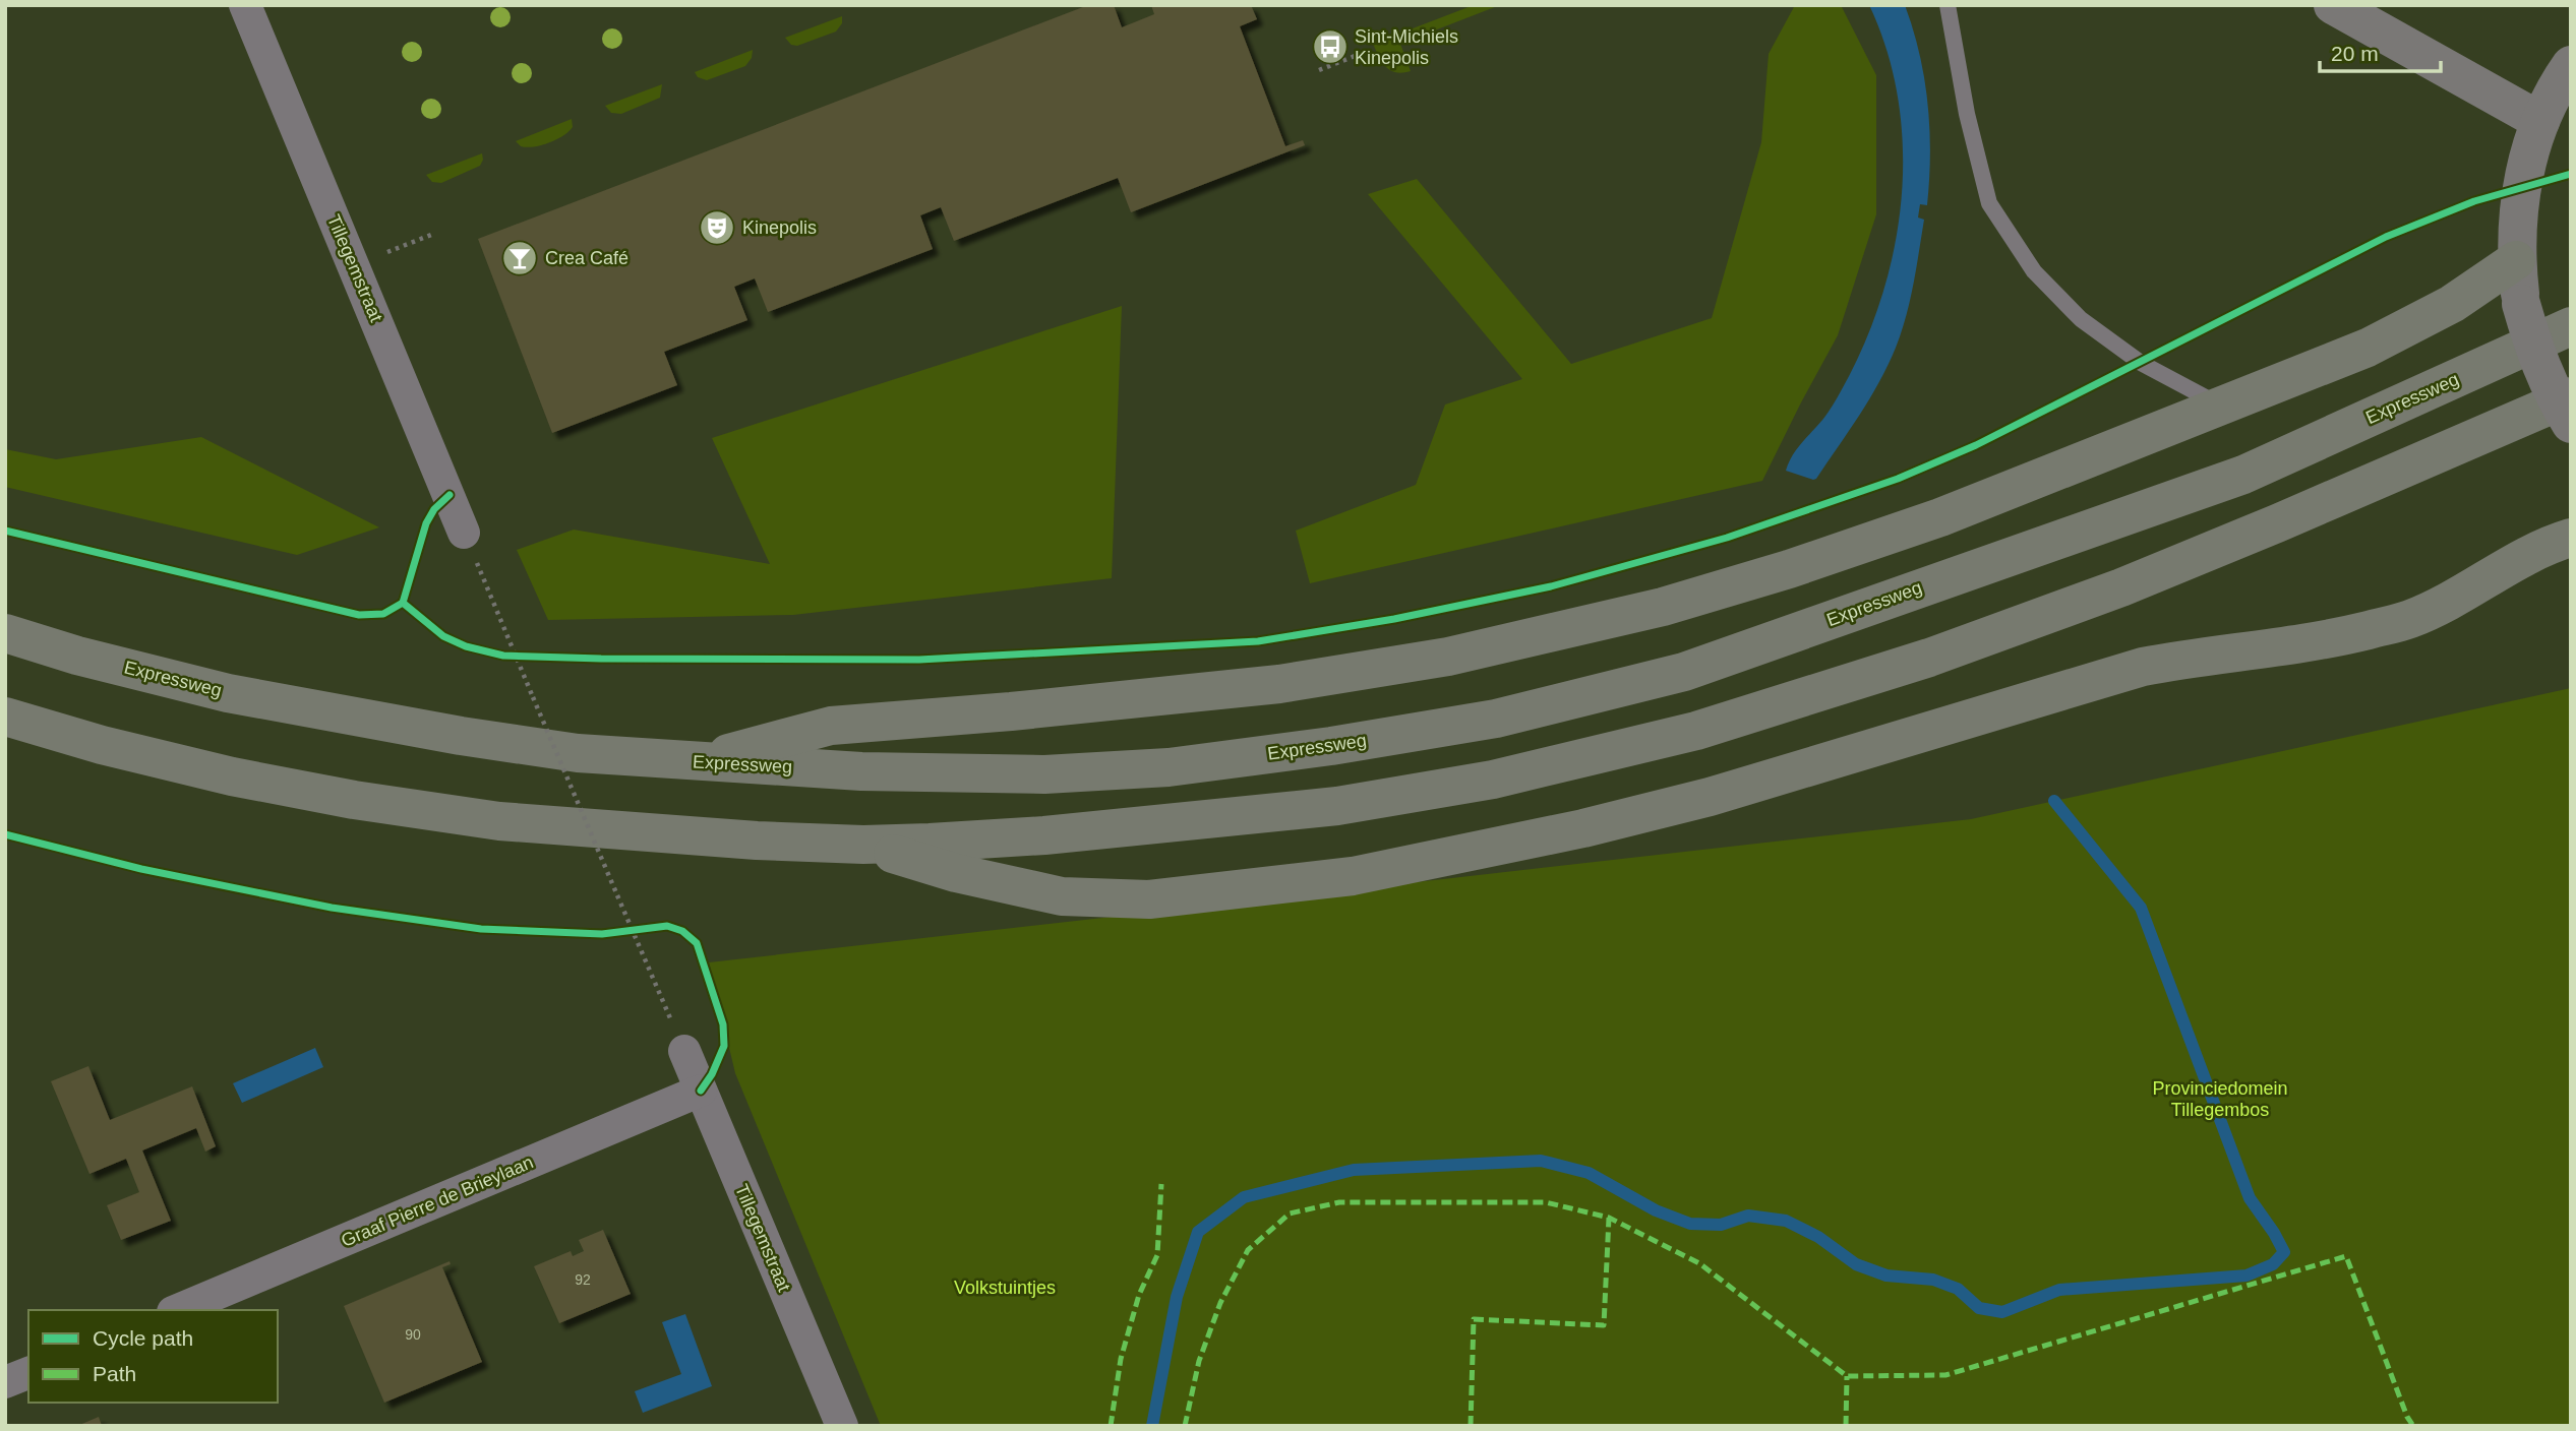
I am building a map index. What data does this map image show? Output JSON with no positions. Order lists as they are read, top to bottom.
{
  "streets": {
    "highway": ["Expressweg"],
    "street": ["Tillegemstraat", "Graaf Pierre de Brieylaan"]
  },
  "crossings": [
    ["Tillegemstraat", "Graaf Pierre de Brieylaan"]
  ],
  "parks": ["Provinciedomein Tillegembos", "Volkstuintjes"],
  "places": {
    "bus stop": ["Sint-Michiels Kinepolis"],
    "theatre": ["Kinepolis"],
    "bar": ["Crea Café"]
  },
  "house_numbers": ["92", "90"],
  "legend": ["Cycle path", "Path"],
  "scale_bar": "20 m"
}
